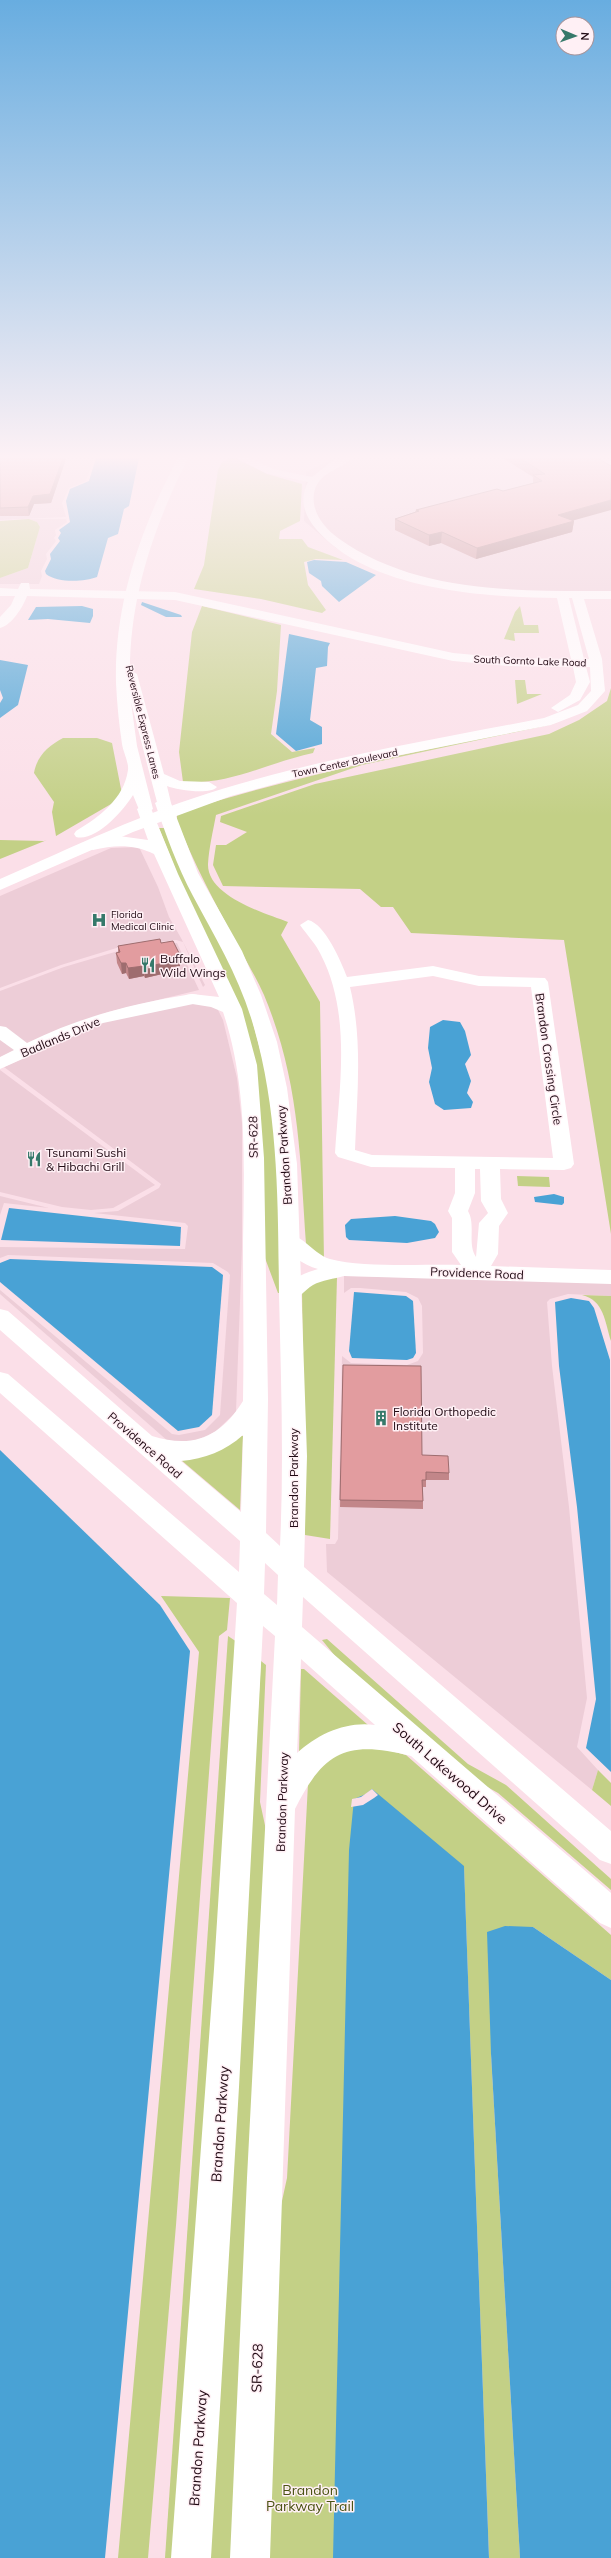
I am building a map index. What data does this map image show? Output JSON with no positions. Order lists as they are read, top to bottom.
{
  "streets": {
    "main road": [
      "Reversible Express Lanes",
      "SR-628",
      "Brandon Parkway",
      "Providence Road",
      "South Lakewood Drive"
    ],
    "street": [
      "South Gornto Lake Road",
      "Town Center Boulevard",
      "Badlands Drive",
      "Brandon Crossing Circle"
    ]
  },
  "crossings": [
    ["South Gornto Lake Road", "Town Center Boulevard"],
    ["Reversible Express Lanes", "Town Center Boulevard"],
    ["Reversible Express Lanes", "Brandon Parkway"],
    ["Town Center Boulevard", "Brandon Parkway"],
    ["SR-628", "Brandon Parkway"],
    ["Brandon Parkway", "Providence Road"],
    ["Brandon Parkway", "South Lakewood Drive"]
  ],
  "parks": ["Brandon Parkway Trail"],
  "places": {
    "hospital": ["Florida Medical Clinic"],
    "restaurant": ["Buffalo Wild Wings", "Tsunami Sushi & Hibachi Grill"],
    "building": ["Florida Orthopedic Institute"]
  },
  "north": "right"
}
